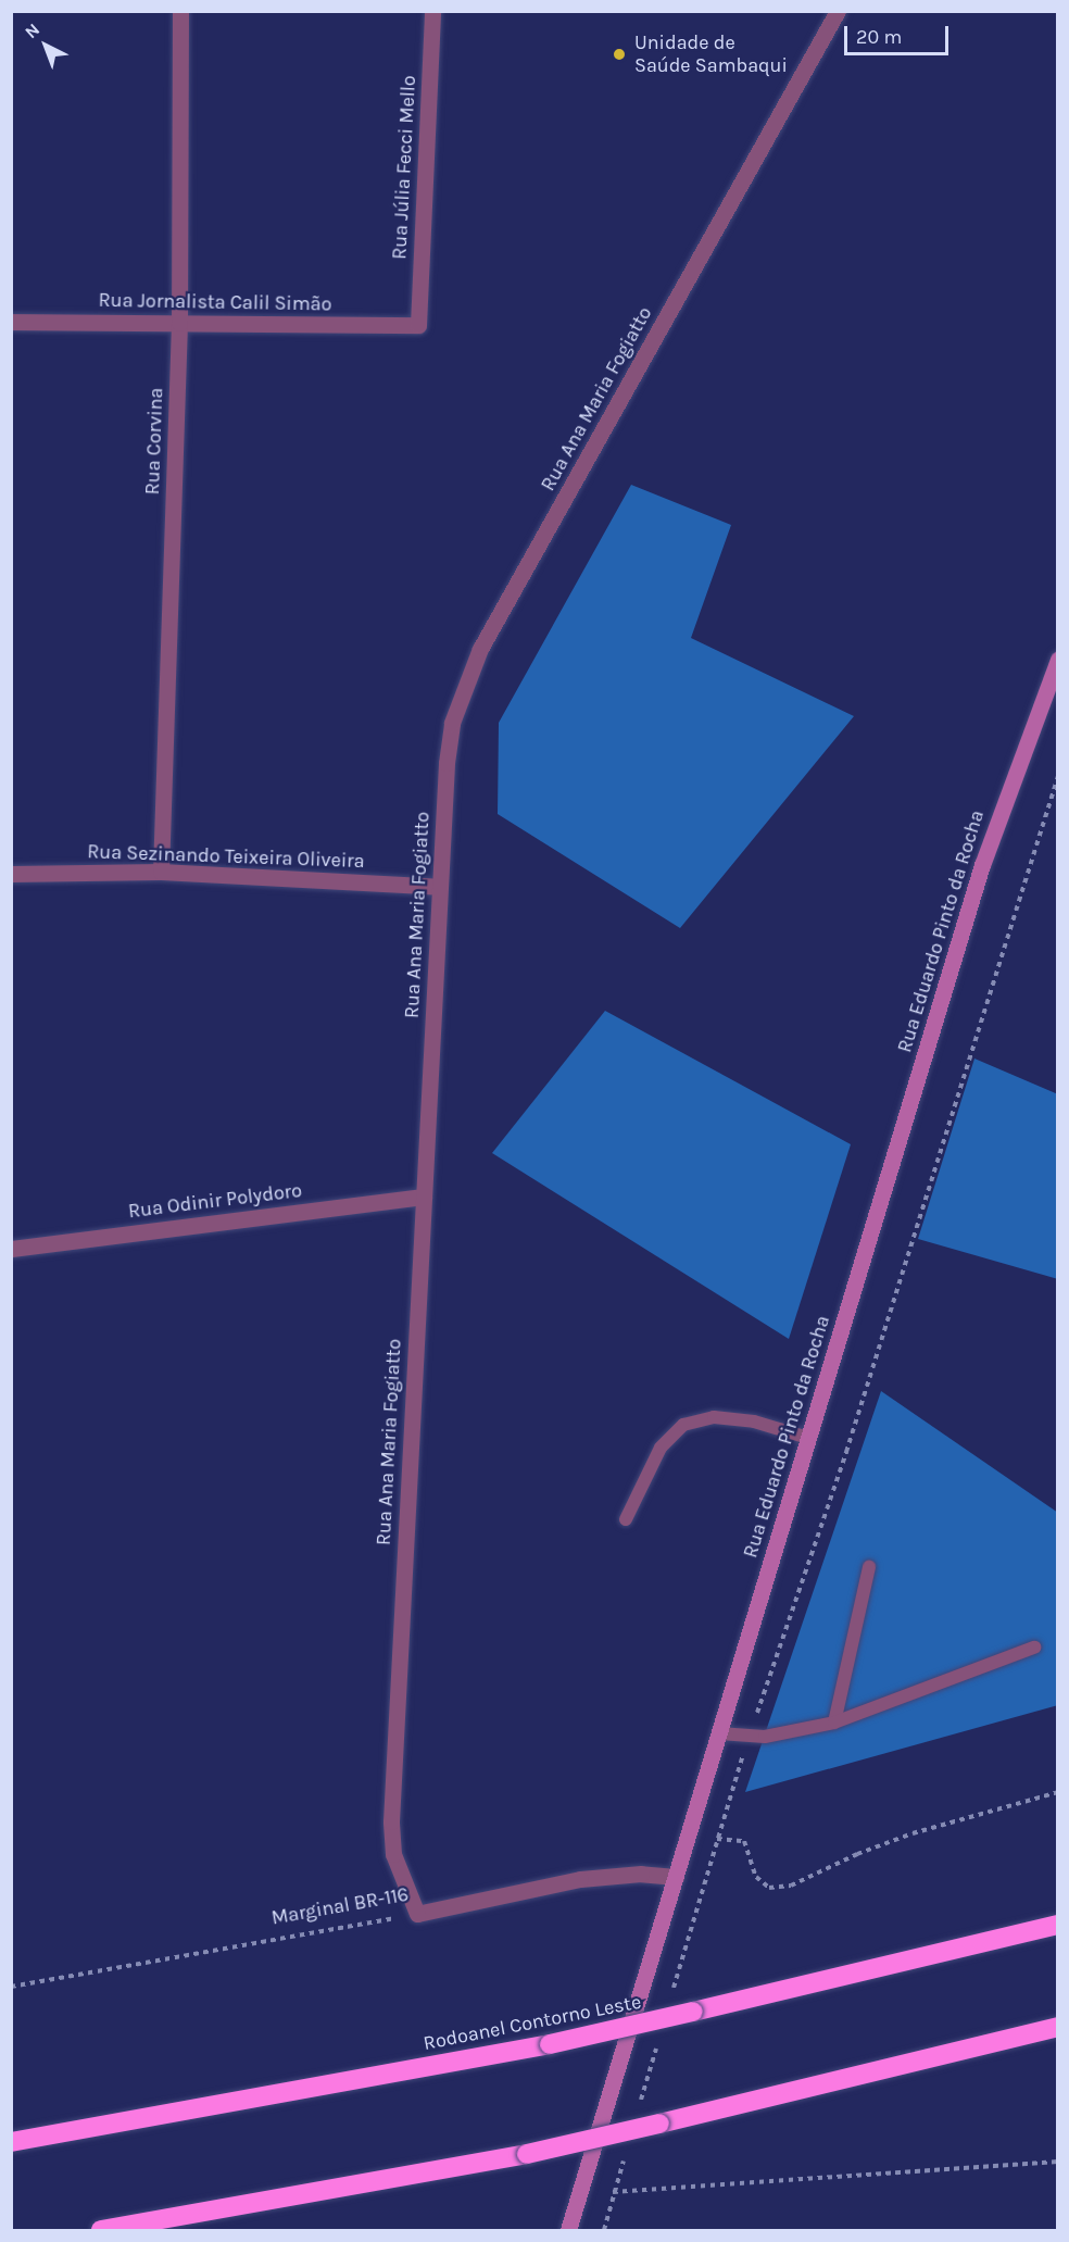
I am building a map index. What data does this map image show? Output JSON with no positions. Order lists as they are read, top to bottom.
{
  "streets": {
    "highway": ["Rodoanel Contorno Leste"],
    "main road": ["Rua Eduardo Pinto da Rocha"],
    "street": [
      "Rua Júlia Fecci Mello",
      "Rua Jornalista Calil Simão",
      "Rua Ana Maria Fogiatto",
      "Rua Corvina",
      "Rua Sezinando Teixeira Oliveira",
      "Rua Odinir Polydoro",
      "Marginal BR-116"
    ]
  },
  "crossings": [
    ["Rua Júlia Fecci Mello", "Rua Jornalista Calil Simão"],
    ["Rua Jornalista Calil Simão", "Rua Corvina"],
    ["Rua Ana Maria Fogiatto", "Rua Sezinando Teixeira Oliveira"],
    ["Rua Ana Maria Fogiatto", "Rua Odinir Polydoro"],
    ["Rua Ana Maria Fogiatto", "Marginal BR-116"],
    ["Rua Corvina", "Rua Sezinando Teixeira Oliveira"],
    ["Rua Eduardo Pinto da Rocha", "Marginal BR-116"]
  ],
  "places": ["Unidade de Saúde Sambaqui"],
  "scale_bar": "20 m",
  "north": "top left"
}
